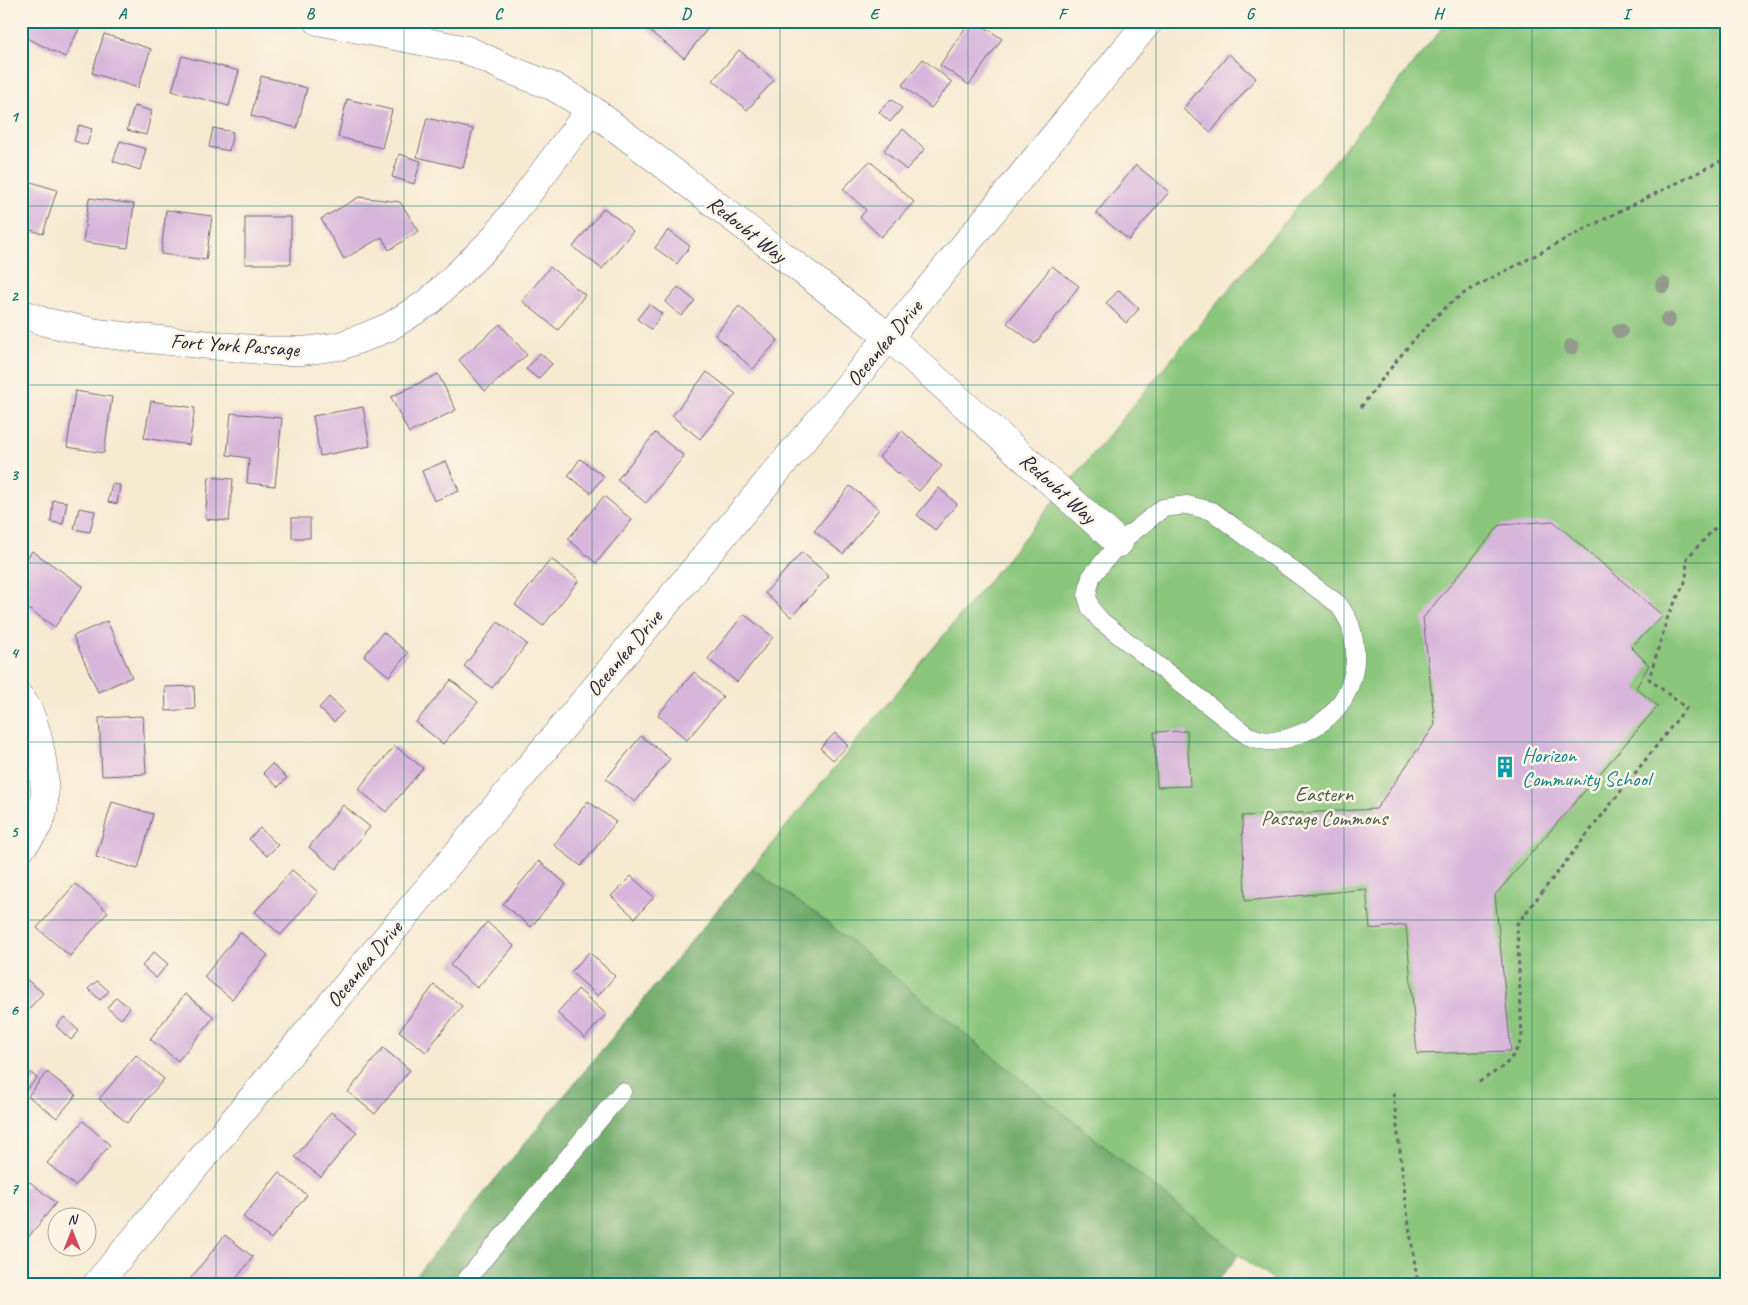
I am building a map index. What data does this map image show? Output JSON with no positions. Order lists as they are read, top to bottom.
{
  "streets": {
    "street": ["Redoubt Way", "Oceanlea Drive", "Fort York Passage"]
  },
  "crossings": [
    ["Redoubt Way", "Oceanlea Drive"],
    ["Redoubt Way", "Fort York Passage"]
  ],
  "parks": ["Eastern Passage Commons"],
  "places": {
    "building": ["Horizon Community School"]
  },
  "north": "top",
  "grid": {
    "columns": [
      "A",
      "B",
      "C",
      "D",
      "E",
      "F",
      "G",
      "H",
      "I"
    ],
    "rows": [
      "1",
      "2",
      "3",
      "4",
      "5",
      "6",
      "7"
    ]
  }
}
